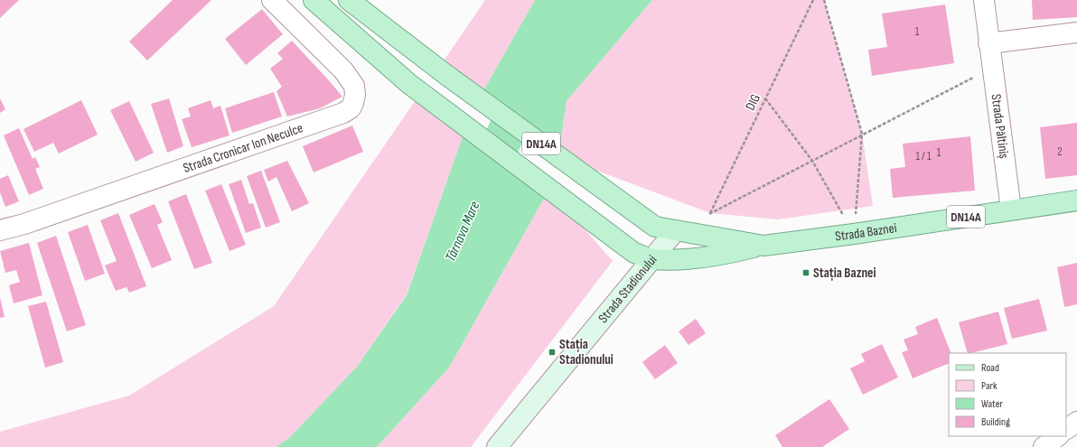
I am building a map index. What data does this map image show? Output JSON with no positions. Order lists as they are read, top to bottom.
{
  "streets": {
    "main road": ["DN14A", "Strada Baznei", "Strada Stadionului"],
    "street": ["Strada Păltiniș", "Strada Cronicar Ion Neculce"],
    "path": ["DIG"]
  },
  "crossings": [
    ["Strada Păltiniș", "Strada Baznei"],
    ["DN14A", "Strada Baznei"],
    ["DN14A", "Strada Stadionului"],
    ["Strada Baznei", "Strada Stadionului"]
  ],
  "water": ["Târnava Mare"],
  "places": {
    "transit": ["Stația Baznei", "Stația Stadionului"]
  },
  "house_numbers": [
    "1",
    "2",
    "1",
    "1 / 1"
  ],
  "legend": [
    "Road",
    "Park",
    "Water",
    "Building"
  ]
}
